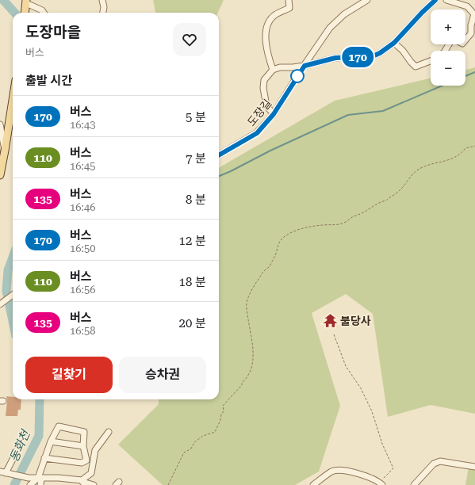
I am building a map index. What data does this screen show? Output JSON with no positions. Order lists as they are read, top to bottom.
{
  "streets": {
    "street": ["도장길"]
  },
  "water": ["동화천"],
  "places": {
    "temple": ["불당사"]
  },
  "lines": ["bus line 170"],
  "page": {
    "on_map": "170",
    "map_buttons": ["+", "−"],
    "heading": [
      ["도장마을", "버스"],
      "출발 시간"
    ],
    "list": [
      {
        "mark": "170",
        "name": "버스",
        "note": "16:43",
        "value": "5 분"
      },
      {
        "mark": "110",
        "name": "버스",
        "note": "16:45",
        "value": "7 분"
      },
      {
        "mark": "135",
        "name": "버스",
        "note": "16:46",
        "value": "8 분"
      },
      {
        "mark": "170",
        "name": "버스",
        "note": "16:50",
        "value": "12 분"
      },
      {
        "mark": "110",
        "name": "버스",
        "note": "16:56",
        "value": "18 분"
      },
      {
        "mark": "135",
        "name": "버스",
        "note": "16:58",
        "value": "20 분"
      }
    ],
    "buttons": ["길찾기", "승차권"]
  }
}
